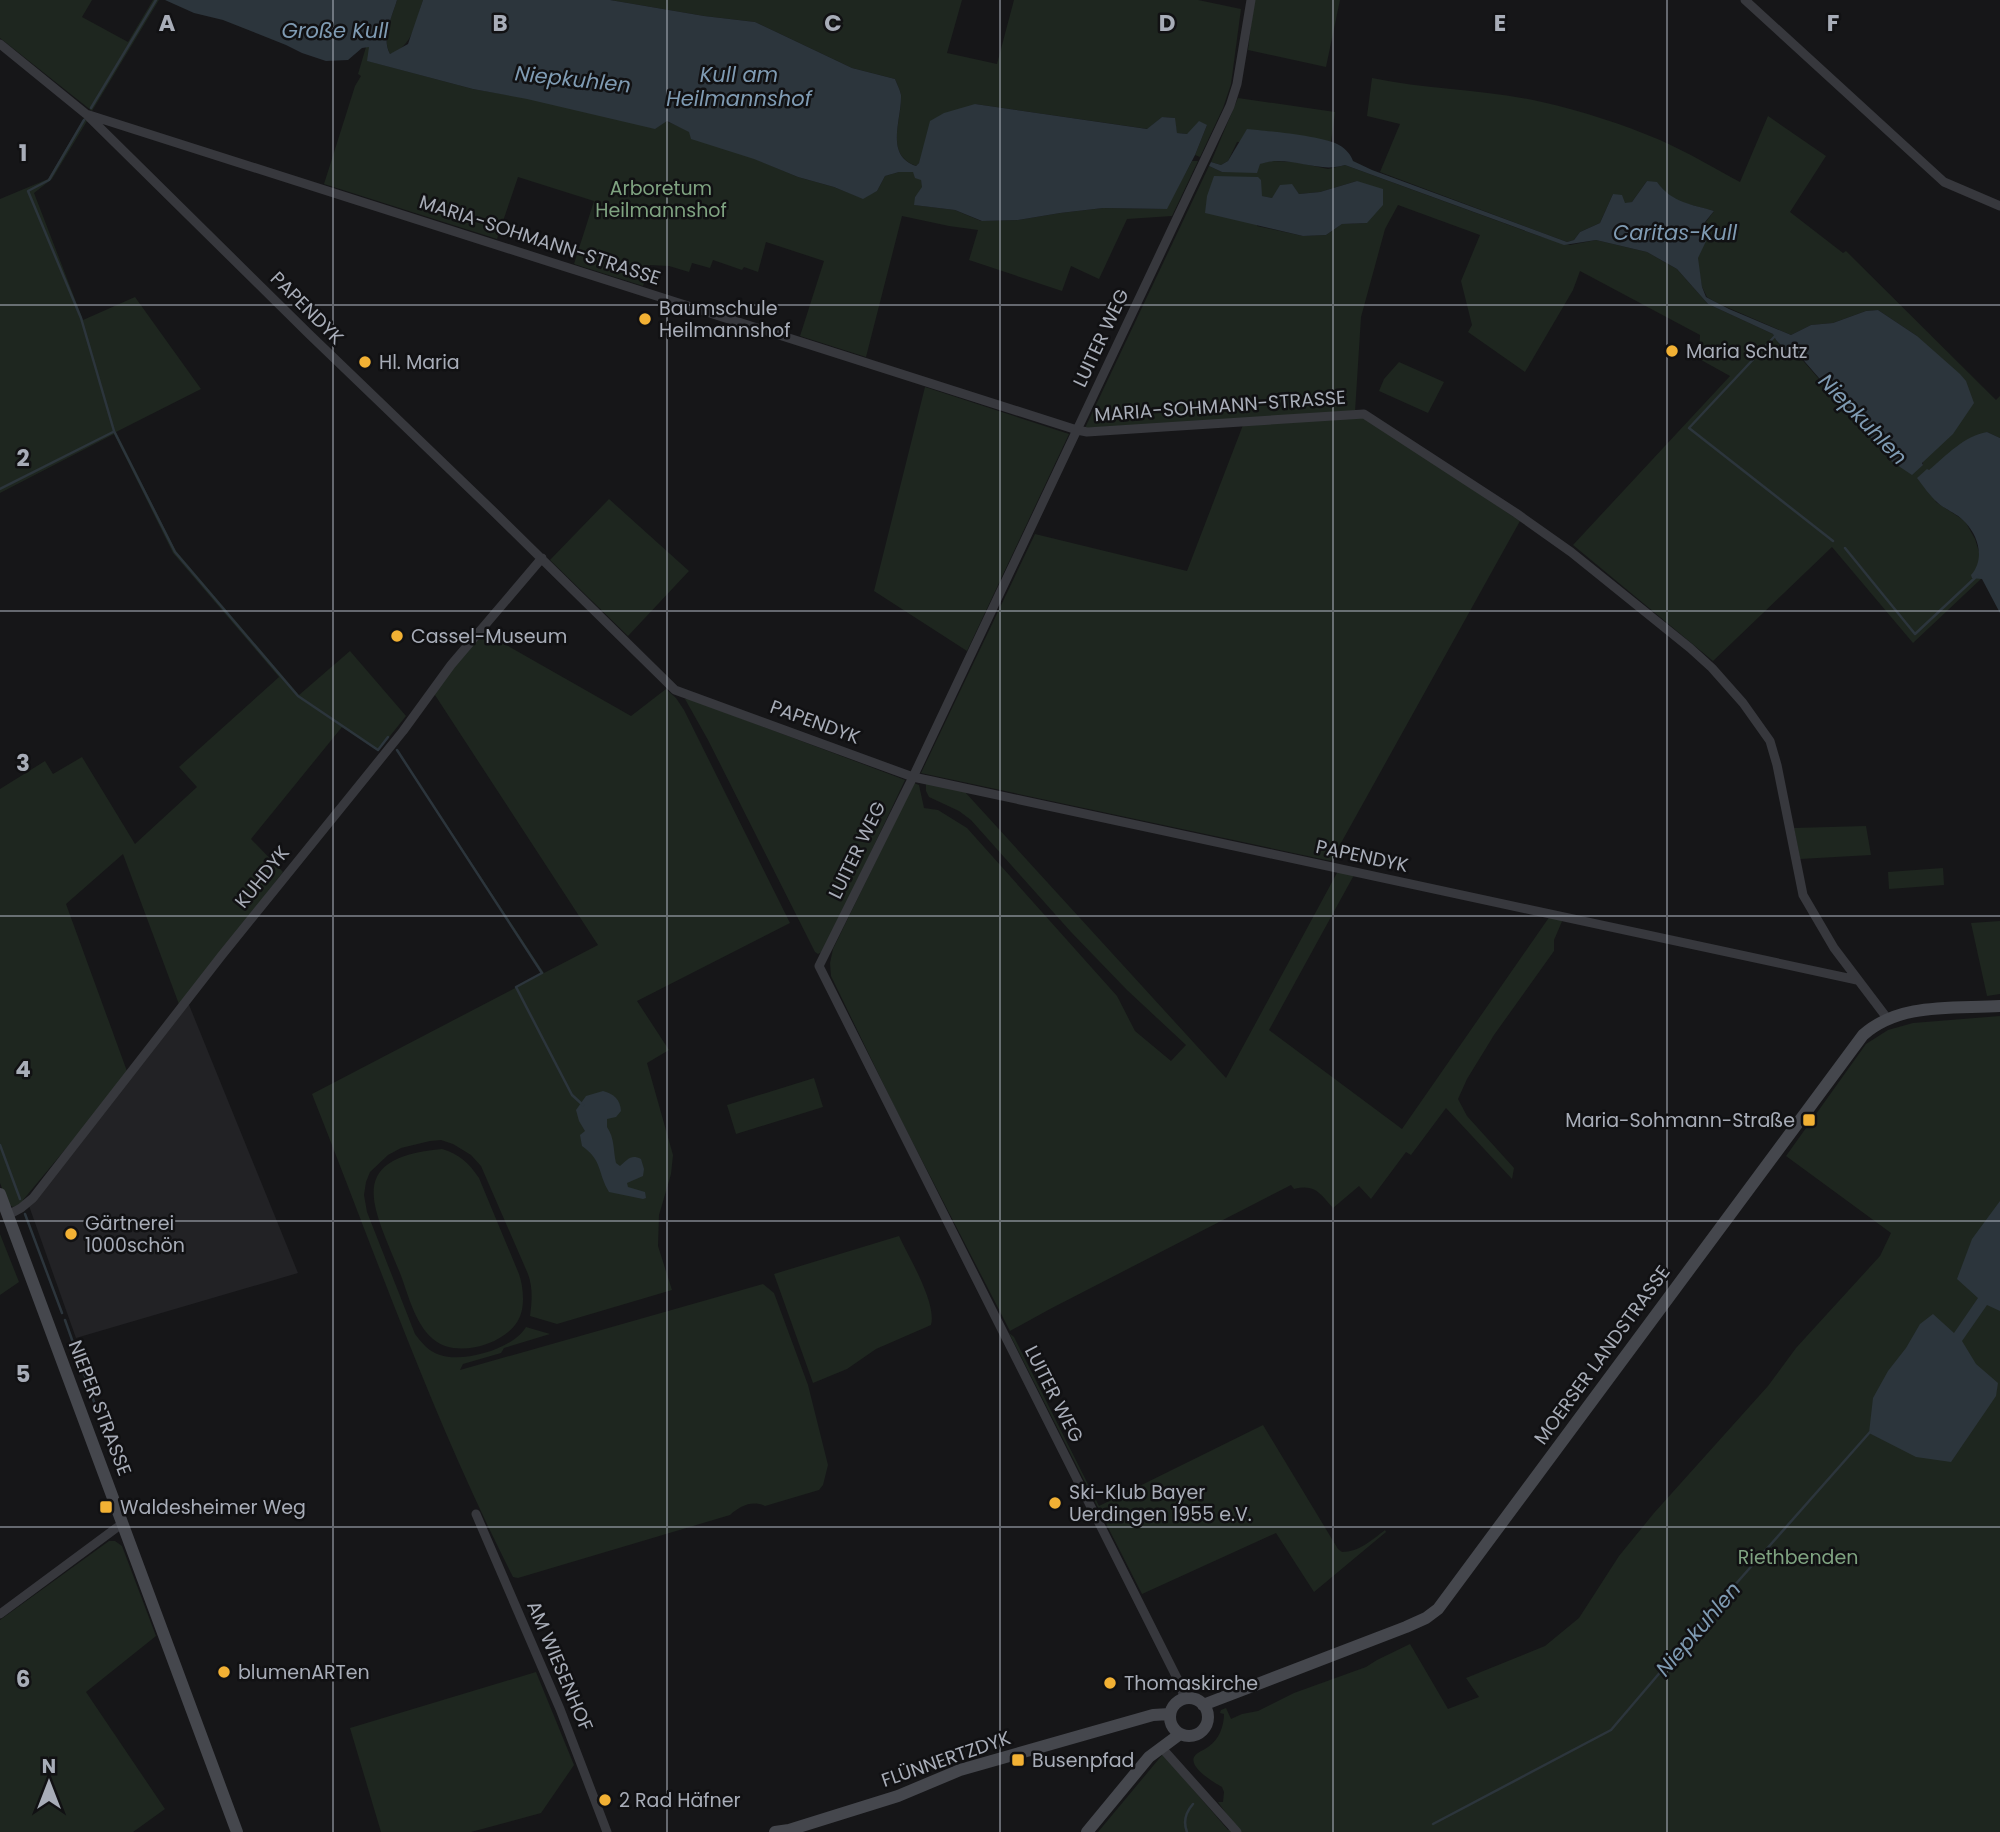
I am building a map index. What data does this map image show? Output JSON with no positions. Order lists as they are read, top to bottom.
{
  "streets": {
    "main road": ["MOERSER LANDSTRASSE", "NIEPER STRASSE", "FLÜNNERTZDYK"],
    "street": [
      "MARIA-SOHMANN-STRASSE",
      "PAPENDYK",
      "LUITER WEG",
      "KUHDYK",
      "AM WIESENHOF"
    ]
  },
  "crossings": [
    ["MARIA-SOHMANN-STRASSE", "PAPENDYK"],
    ["MARIA-SOHMANN-STRASSE", "LUITER WEG"],
    ["MARIA-SOHMANN-STRASSE", "MOERSER LANDSTRASSE"],
    ["PAPENDYK", "LUITER WEG"],
    ["PAPENDYK", "KUHDYK"],
    ["LUITER WEG", "MOERSER LANDSTRASSE"],
    ["LUITER WEG", "FLÜNNERTZDYK"],
    ["KUHDYK", "NIEPER STRASSE"],
    ["MOERSER LANDSTRASSE", "FLÜNNERTZDYK"]
  ],
  "water": [
    "Große Kull",
    "Kull am Heilmannshof",
    "Niepkuhlen",
    "Caritas-Kull"
  ],
  "parks": ["Arboretum Heilmannshof", "Riethbenden"],
  "places": {
    "other": [
      "Baumschule Heilmannshof",
      "Maria Schutz",
      "Hl. Maria",
      "Cassel-Museum",
      "Gärtnerei 1000schön",
      "Ski-Klub Bayer Uerdingen 1955 e.V.",
      "blumenARTen",
      "Thomaskirche",
      "2 Rad Häfner"
    ],
    "transit": ["Maria-Sohmann-Straße", "Waldesheimer Weg", "Busenpfad"]
  },
  "north": "top",
  "grid": {
    "columns": [
      "A",
      "B",
      "C",
      "D",
      "E",
      "F"
    ],
    "rows": [
      "1",
      "2",
      "3",
      "4",
      "5",
      "6"
    ]
  }
}
